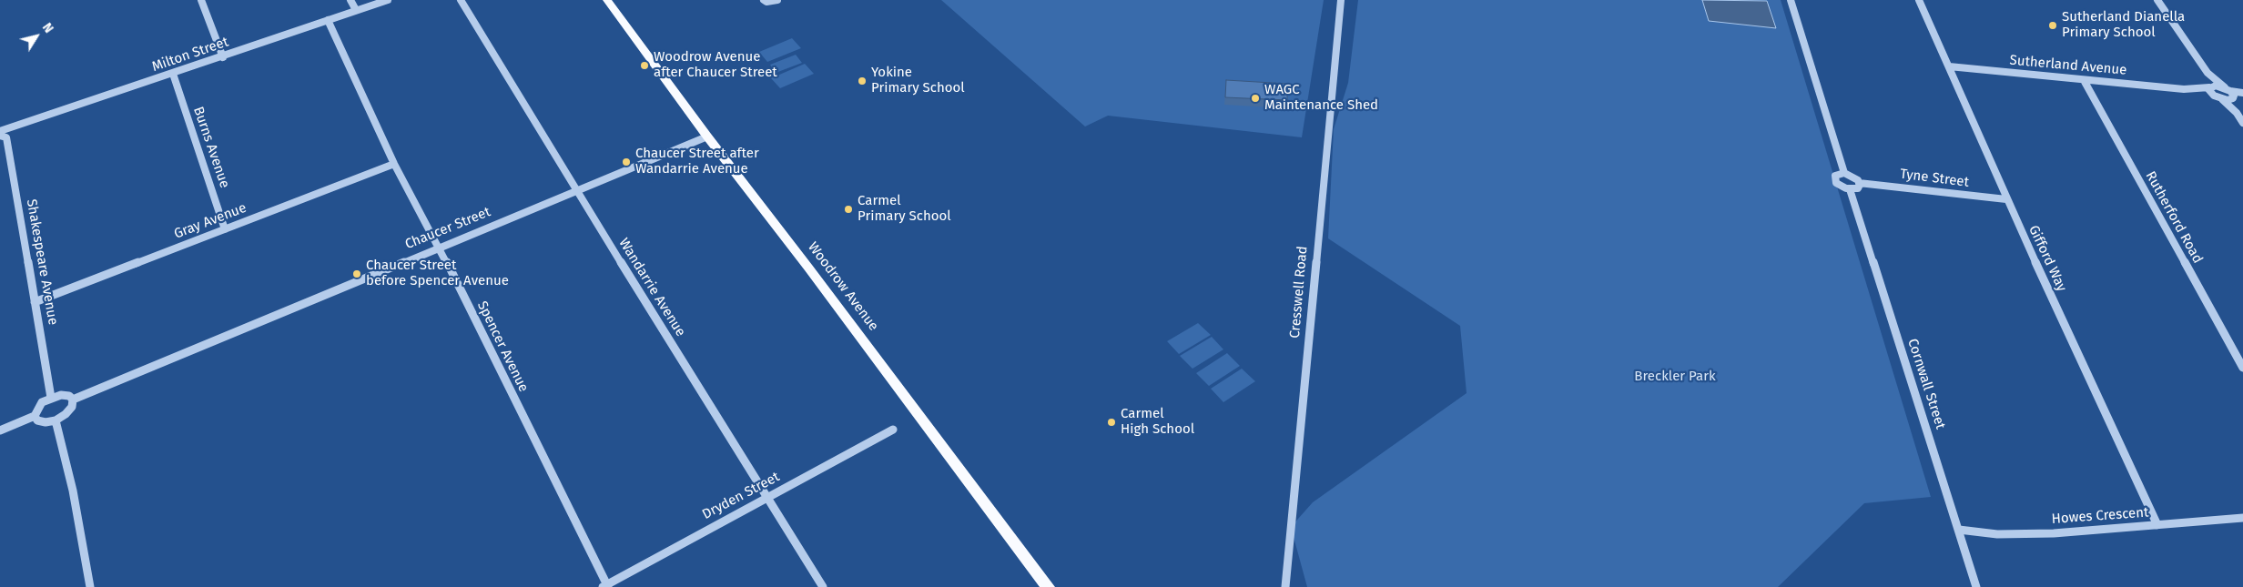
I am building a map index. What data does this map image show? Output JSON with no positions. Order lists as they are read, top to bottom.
{
  "streets": {
    "main road": ["Woodrow Avenue"],
    "street": [
      "Milton Street",
      "Sutherland Avenue",
      "Burns Avenue",
      "Tyne Street",
      "Rutherford Road",
      "Gray Avenue",
      "Chaucer Street",
      "Gifford Way",
      "Shakespeare Avenue",
      "Wandarrie Avenue",
      "Cresswell Road",
      "Spencer Avenue",
      "Cornwall Street",
      "Dryden Street",
      "Howes Crescent"
    ]
  },
  "crossings": [
    ["Milton Street", "Burns Avenue"],
    ["Milton Street", "Spencer Avenue"],
    ["Sutherland Avenue", "Rutherford Road"],
    ["Sutherland Avenue", "Gifford Way"],
    ["Burns Avenue", "Gray Avenue"],
    ["Tyne Street", "Gifford Way"],
    ["Gray Avenue", "Shakespeare Avenue"],
    ["Gray Avenue", "Spencer Avenue"],
    ["Chaucer Street", "Woodrow Avenue"],
    ["Chaucer Street", "Wandarrie Avenue"],
    ["Chaucer Street", "Spencer Avenue"],
    ["Gifford Way", "Howes Crescent"],
    ["Wandarrie Avenue", "Dryden Street"],
    ["Spencer Avenue", "Dryden Street"],
    ["Cornwall Street", "Howes Crescent"]
  ],
  "parks": ["Breckler Park"],
  "places": [
    "Sutherland Dianella Primary School",
    "Woodrow Avenue after Chaucer Street",
    "Yokine Primary School",
    "WAGC Maintenance Shed",
    "Chaucer Street after Wandarrie Avenue",
    "Carmel Primary School",
    "Chaucer Street before Spencer Avenue",
    "Carmel High School"
  ],
  "north": "top right"
}
